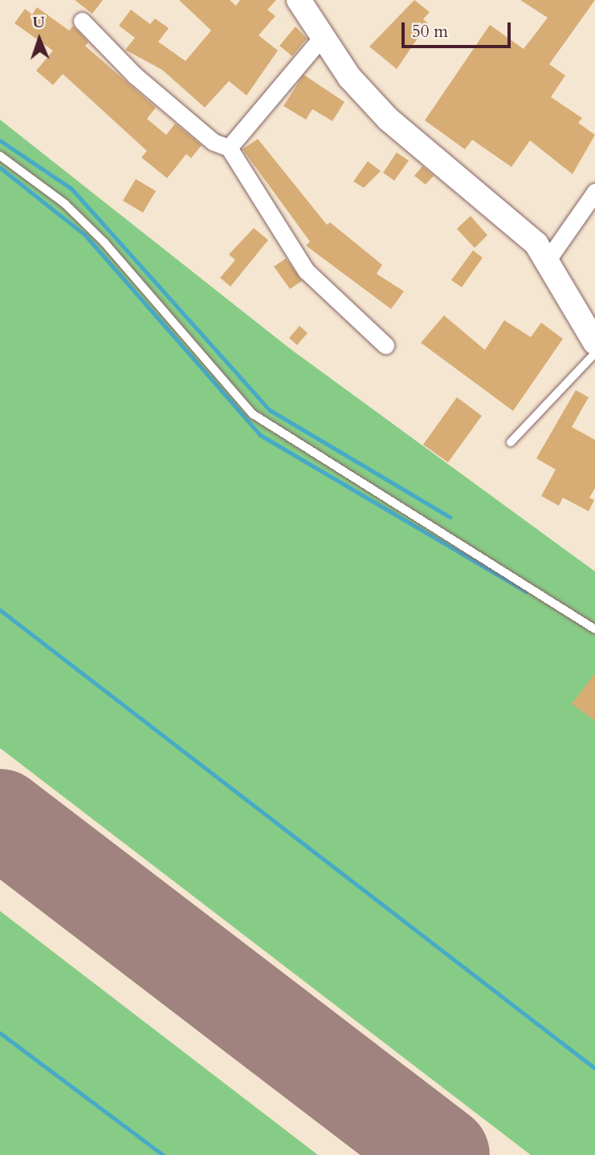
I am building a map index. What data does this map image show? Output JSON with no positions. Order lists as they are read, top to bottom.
{
  "scale_bar": "50 m",
  "north": "top"
}
